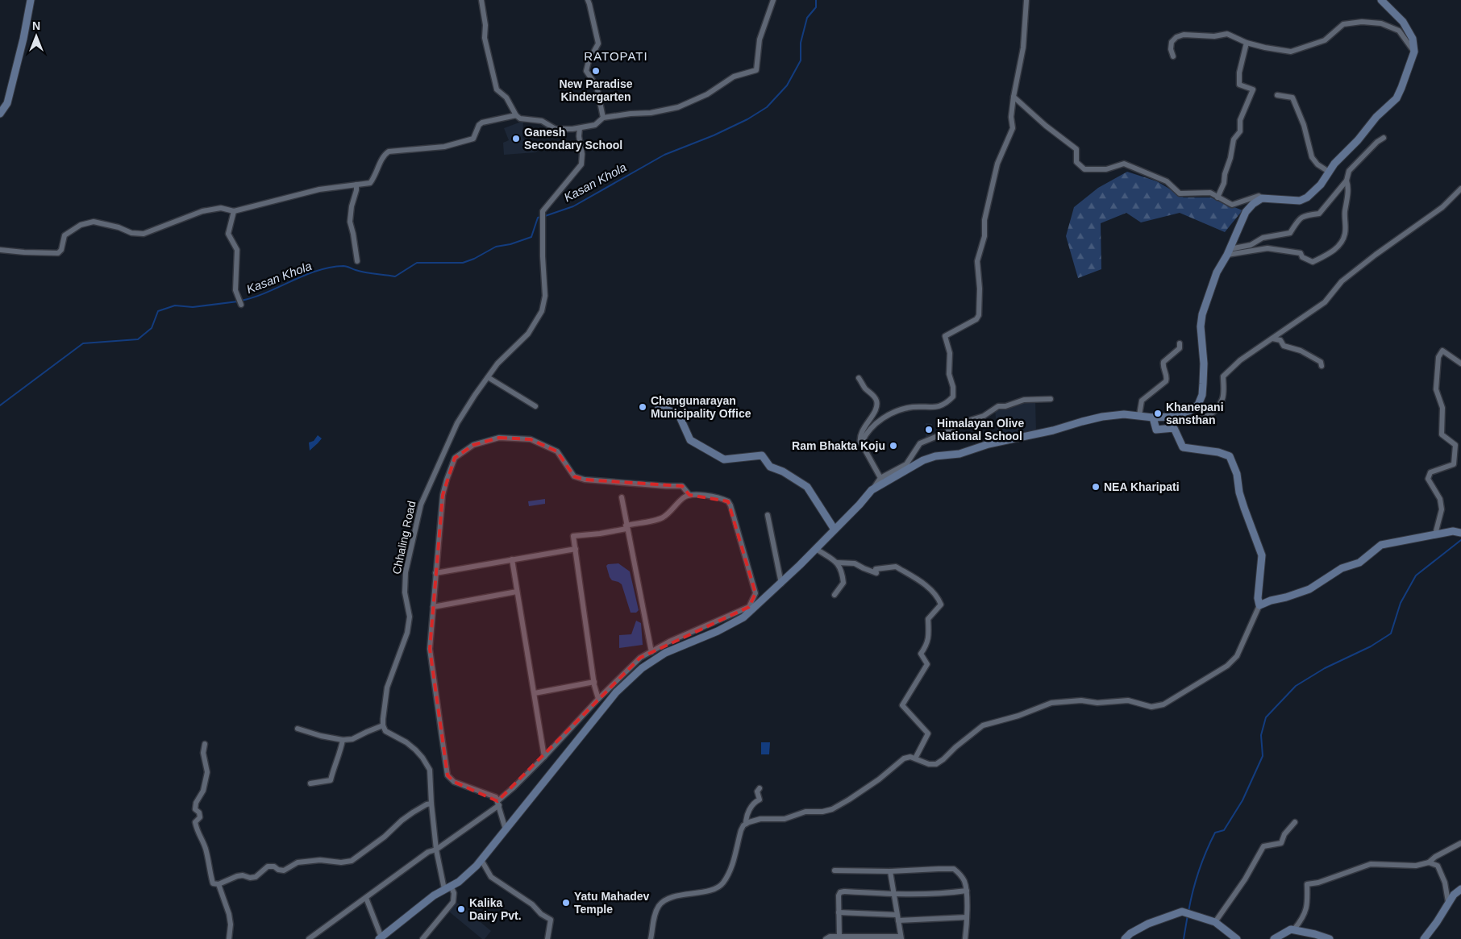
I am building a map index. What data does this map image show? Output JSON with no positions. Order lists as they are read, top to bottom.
{
  "streets": {
    "street": ["Chhaling Road"]
  },
  "districts": ["RATOPATI"],
  "water": ["Kasan Khola"],
  "places": [
    "New Paradise Kindergarten",
    "Ganesh Secondary School",
    "Changunarayan Municipality Office",
    "Khanepani sansthan",
    "Himalayan Olive National School",
    "Ram Bhakta Koju",
    "NEA Kharipati",
    "Yatu Mahadev Temple",
    "Kalika Dairy Pvt."
  ],
  "north": "top"
}
